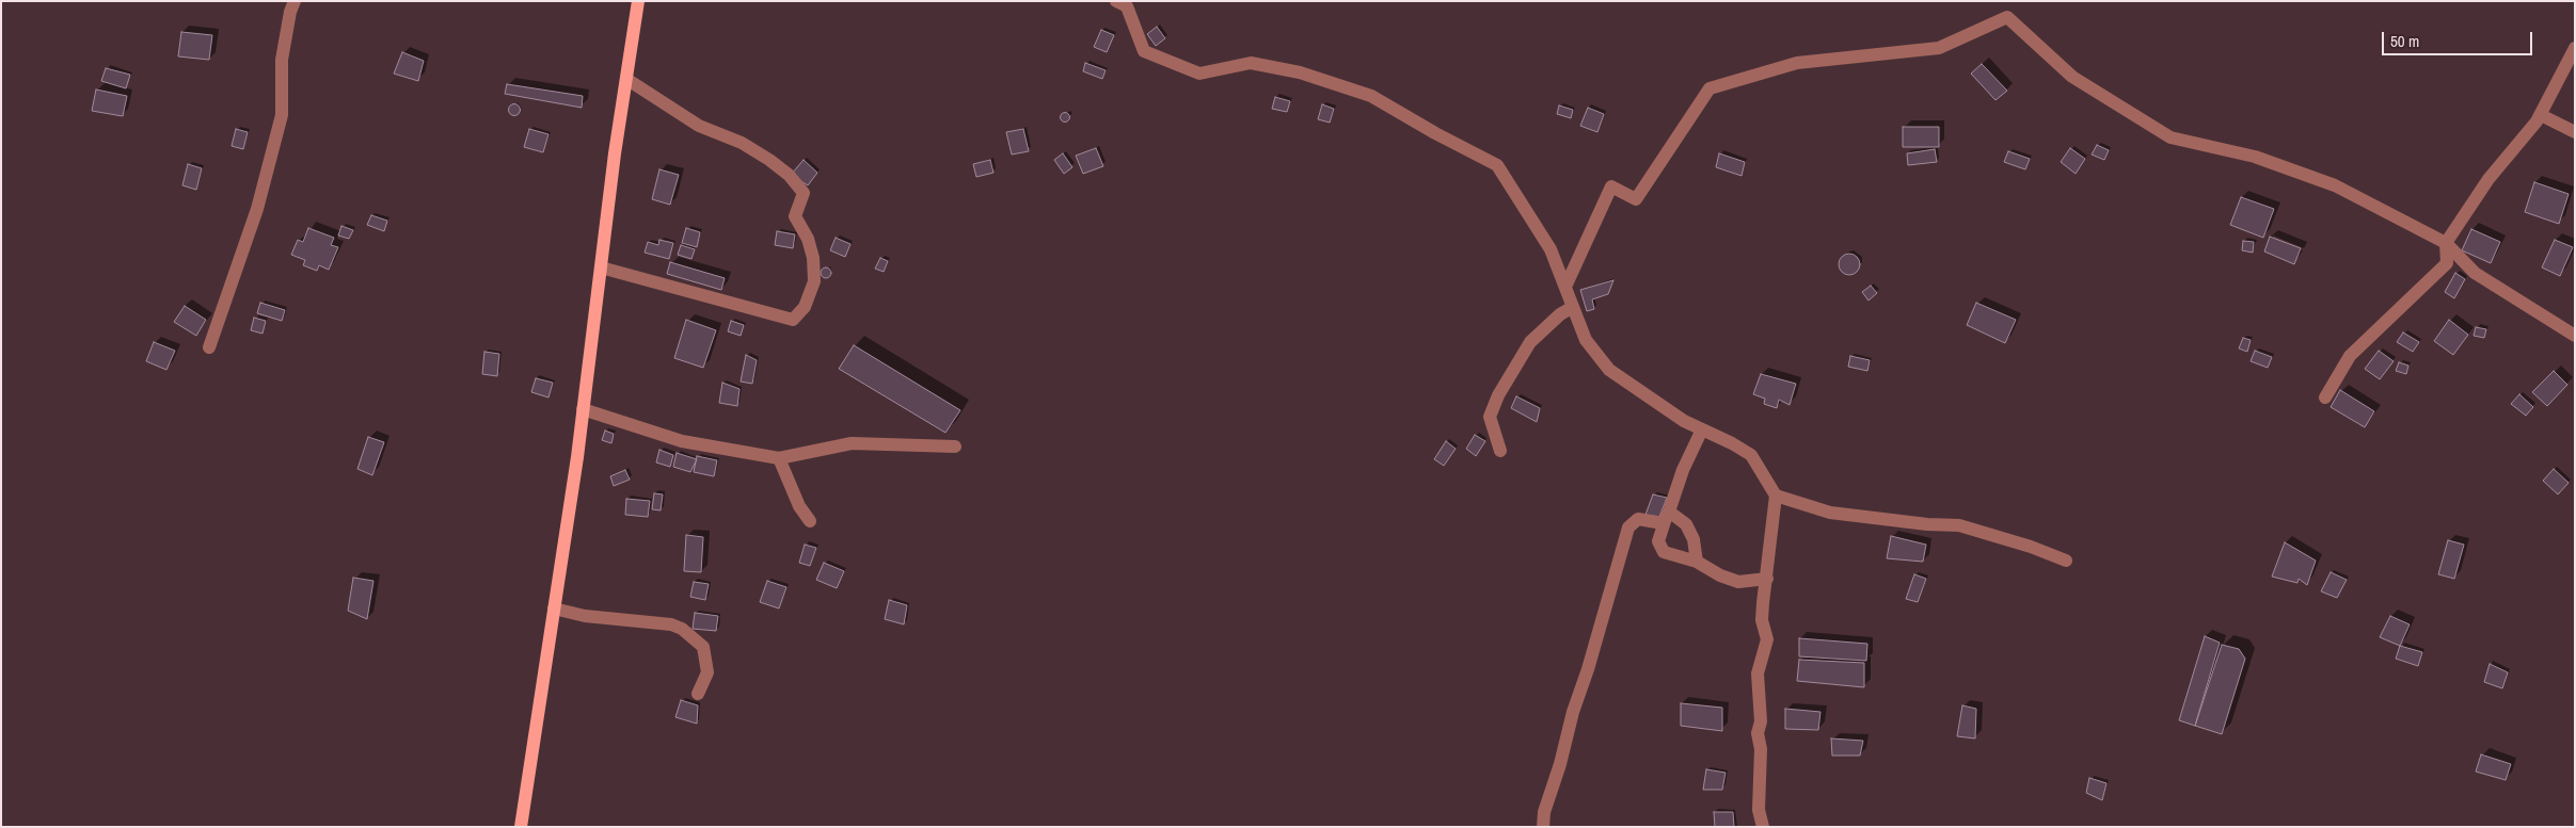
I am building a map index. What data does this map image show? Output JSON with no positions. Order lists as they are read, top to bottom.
{
  "scale_bar": "50 m"
}
